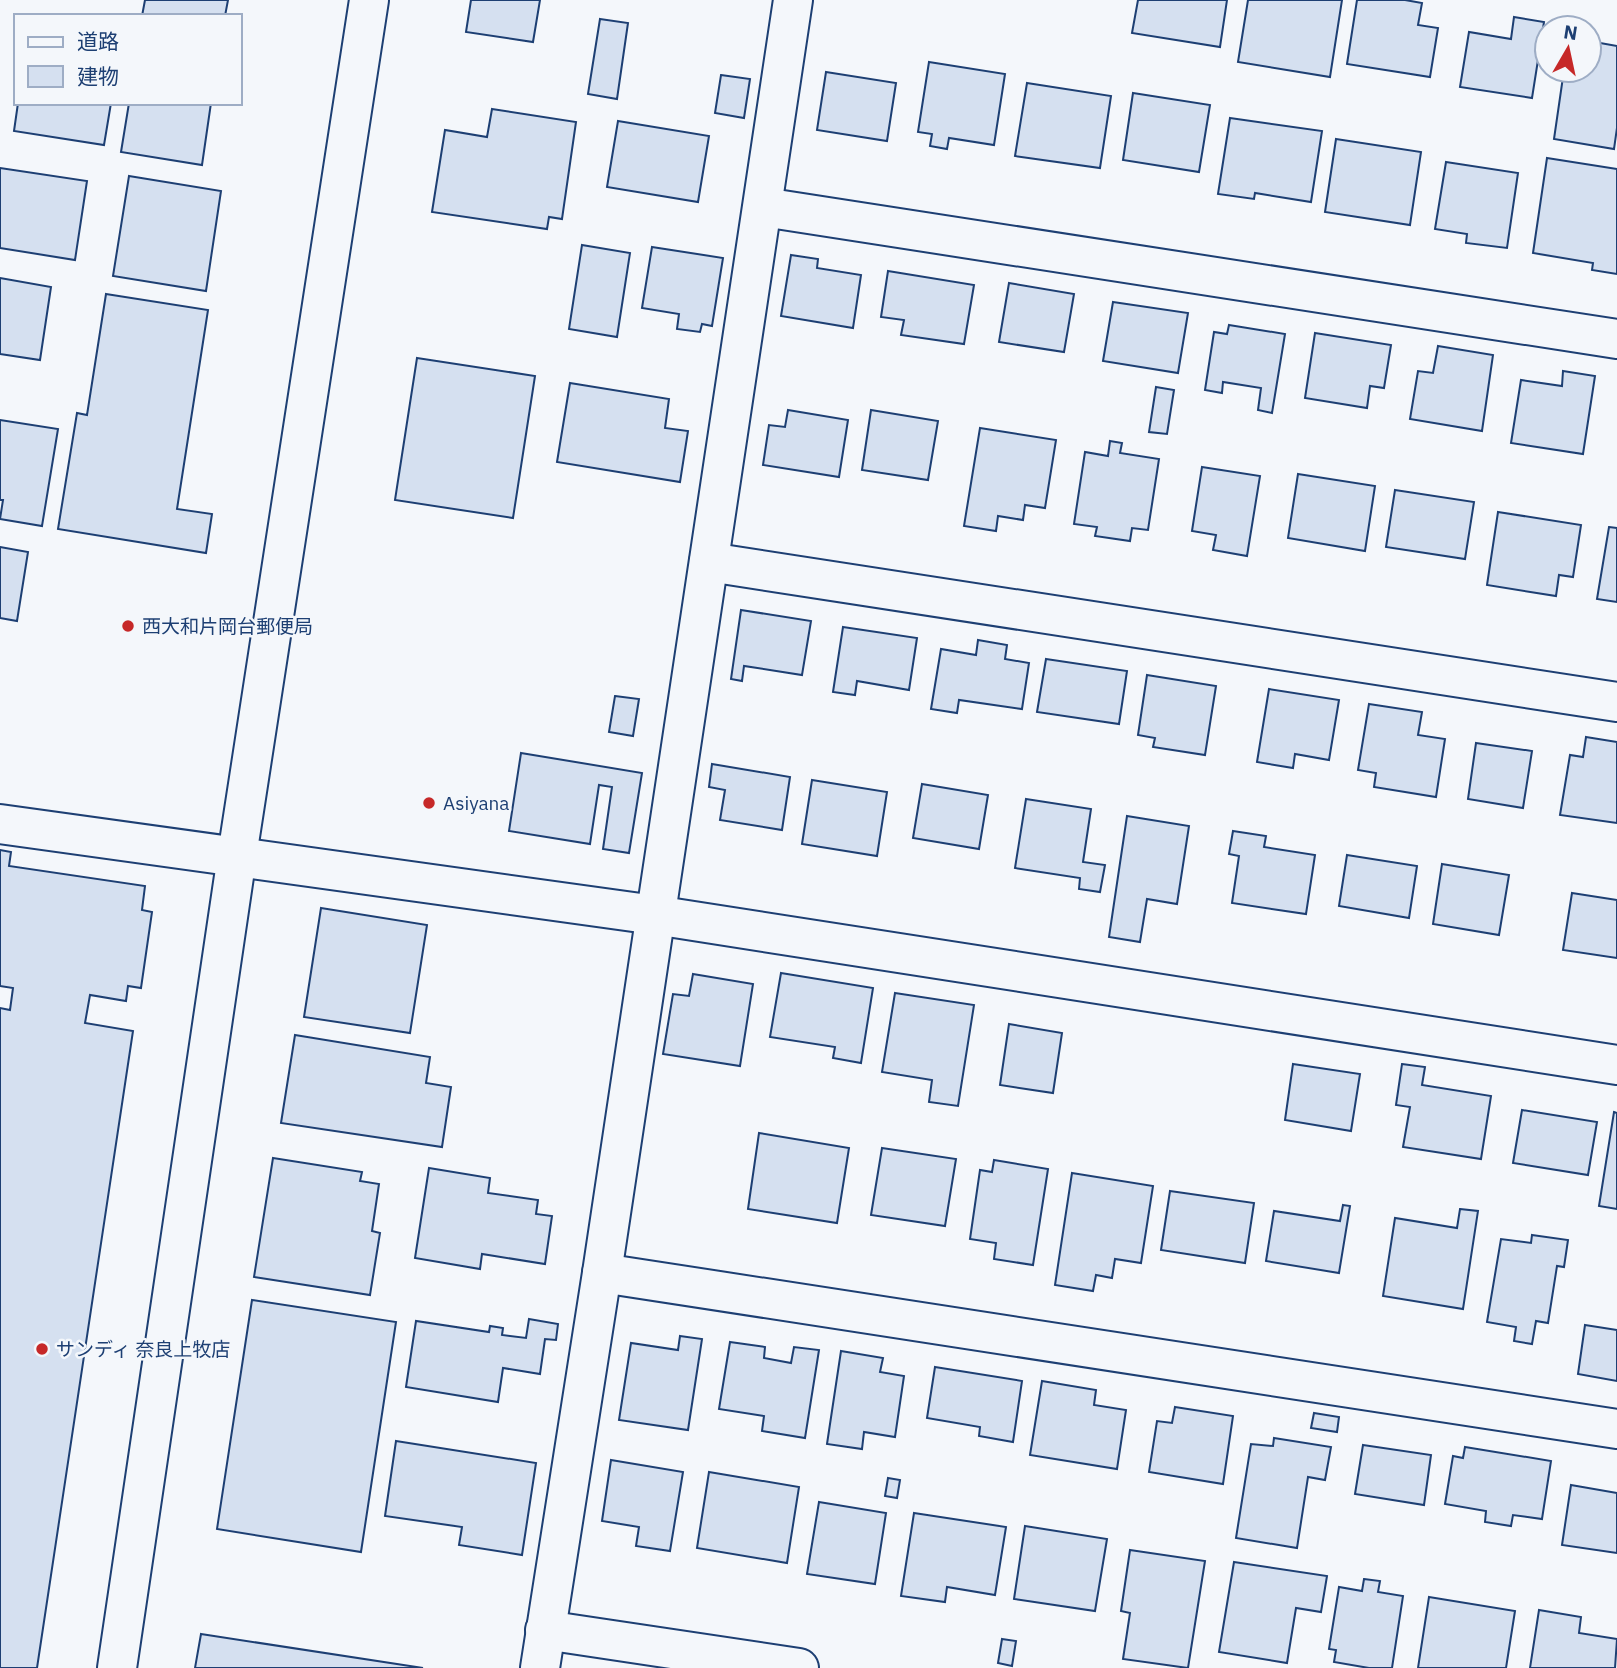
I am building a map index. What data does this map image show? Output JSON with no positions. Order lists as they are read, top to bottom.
{
  "places": ["西大和片岡台郵便局", "Asiyana", "サンディ 奈良上牧店"],
  "legend": ["道路", "建物"],
  "north": "top"
}
